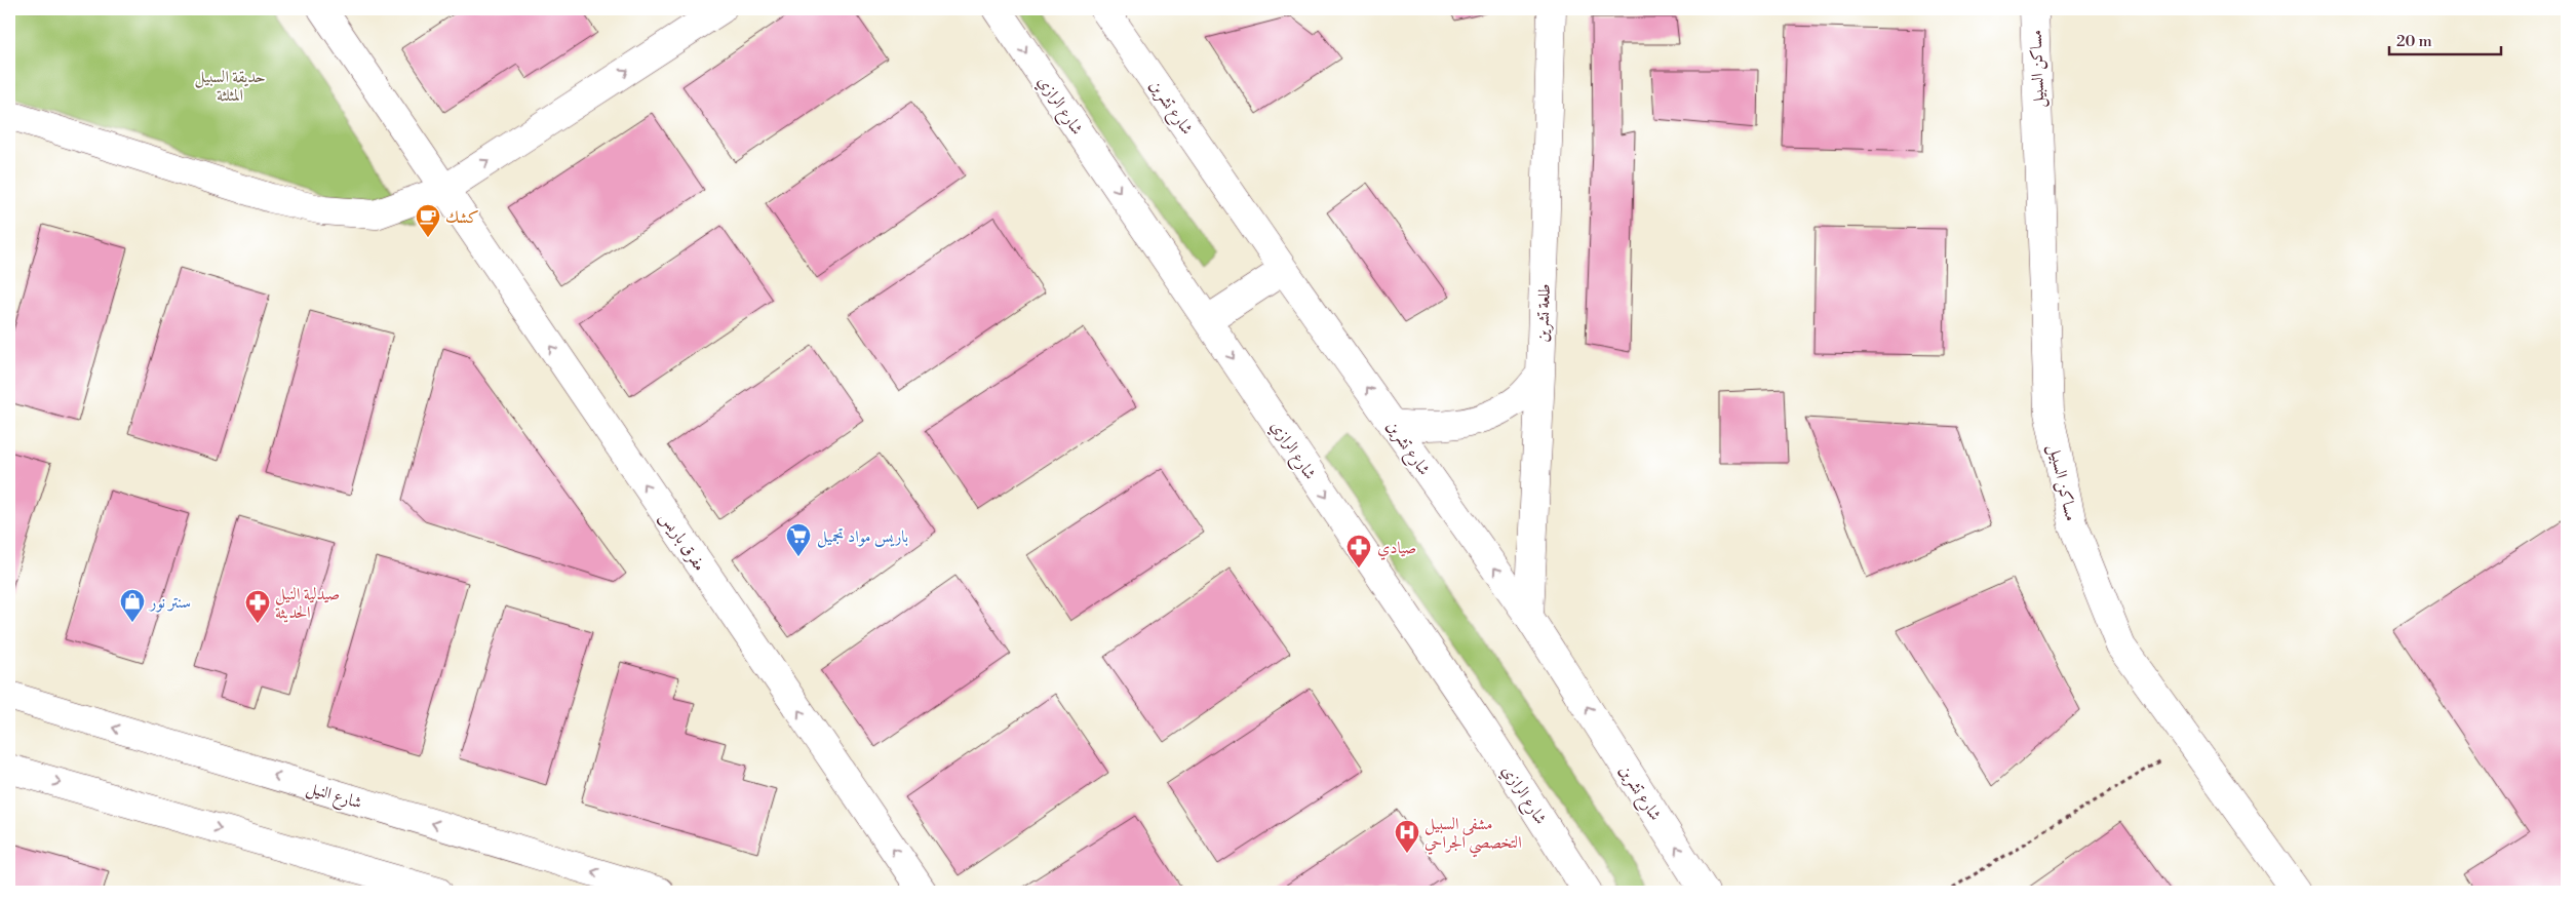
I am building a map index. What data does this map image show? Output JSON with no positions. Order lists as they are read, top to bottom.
{
  "streets": {
    "street": [
      "مساكن السبيل",
      "شارع الرازي",
      "شارع تشرين",
      "طلعة تشرين",
      "مفرق باريس",
      "شارع النيل"
    ]
  },
  "crossings": [
    ["شارع تشرين", "طلعة تشرين"]
  ],
  "one_way": ["شارع الرازي", "شارع تشرين", "مفرق باريس"],
  "parks": ["حديقة السبيل المثلثة"],
  "places": {
    "cafe": ["كشك"],
    "supermarket": ["باريس مواد تجميل"],
    "pharmacy": ["صيادي", "صيدلية النيل الحديثة"],
    "shop": ["سنتر نور"],
    "hospital": ["مشفى السبيل التخصصي الجراحي"]
  },
  "scale_bar": "20 m"
}
